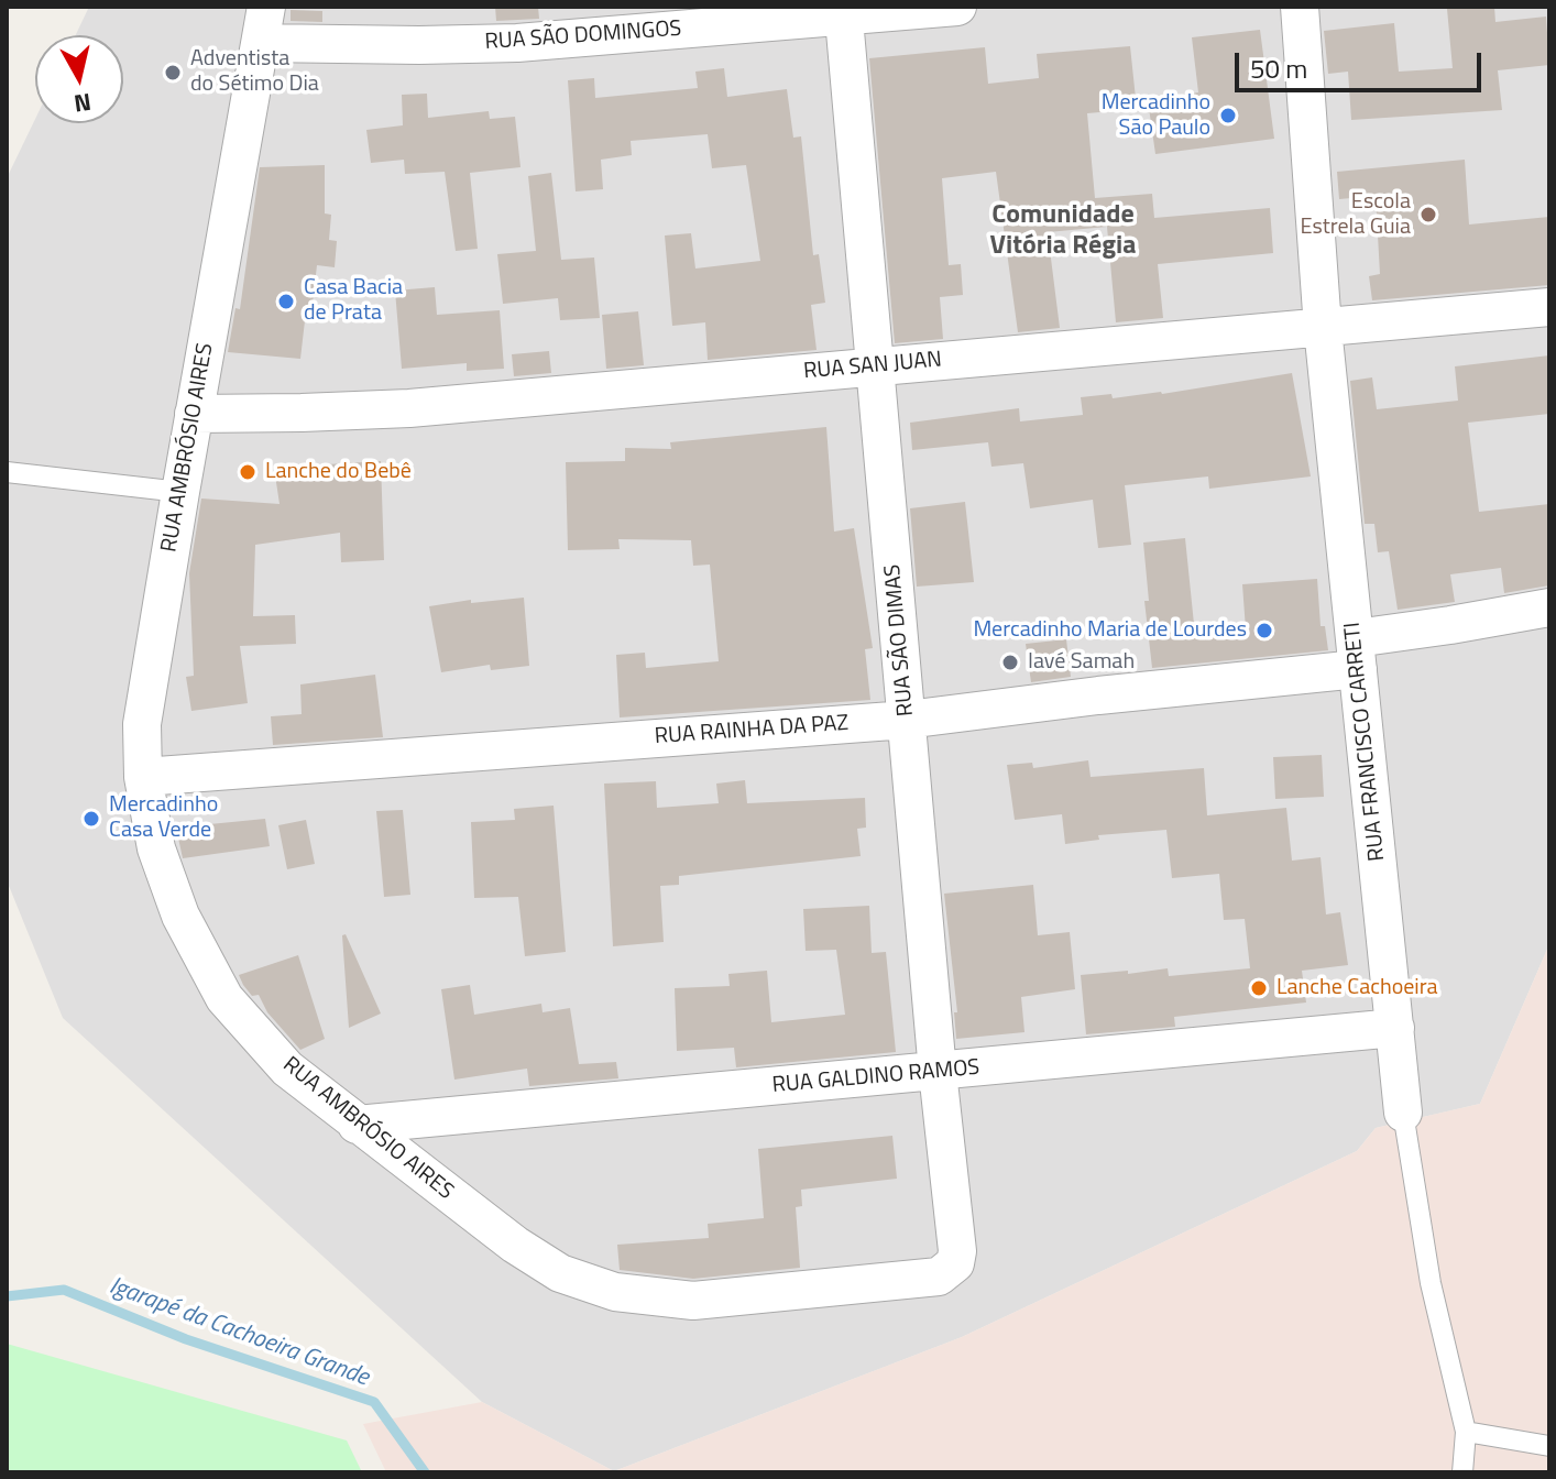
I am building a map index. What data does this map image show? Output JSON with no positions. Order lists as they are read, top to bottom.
{
  "streets": {
    "street": [
      "RUA SÃO DOMINGOS",
      "RUA SAN JUAN",
      "RUA AMBRÓSIO AIRES",
      "RUA SÃO DIMAS",
      "RUA RAINHA DA PAZ",
      "RUA FRANCISCO CARRETI",
      "RUA GALDINO RAMOS"
    ]
  },
  "crossings": [
    ["RUA SÃO DOMINGOS", "RUA AMBRÓSIO AIRES"],
    ["RUA SÃO DOMINGOS", "RUA SÃO DIMAS"],
    ["RUA SAN JUAN", "RUA AMBRÓSIO AIRES"],
    ["RUA SAN JUAN", "RUA SÃO DIMAS"],
    ["RUA SAN JUAN", "RUA FRANCISCO CARRETI"],
    ["RUA AMBRÓSIO AIRES", "RUA SÃO DIMAS"],
    ["RUA AMBRÓSIO AIRES", "RUA RAINHA DA PAZ"],
    ["RUA AMBRÓSIO AIRES", "RUA GALDINO RAMOS"],
    ["RUA SÃO DIMAS", "RUA RAINHA DA PAZ"],
    ["RUA SÃO DIMAS", "RUA GALDINO RAMOS"],
    ["RUA RAINHA DA PAZ", "RUA FRANCISCO CARRETI"],
    ["RUA FRANCISCO CARRETI", "RUA GALDINO RAMOS"]
  ],
  "districts": ["Comunidade Vitória Régia"],
  "water": ["Igarapé da Cachoeira Grande"],
  "places": [
    "Adventista do Sétimo Dia",
    "Mercadinho São Paulo",
    "Escola Estrela Guia",
    "Casa Bacia de Prata",
    "Lanche do Bebê",
    "Mercadinho Maria de Lourdes",
    "Iavé Samah",
    "Mercadinho Casa Verde",
    "Lanche Cachoeira"
  ],
  "scale_bar": "50 m",
  "north": "bottom"
}
